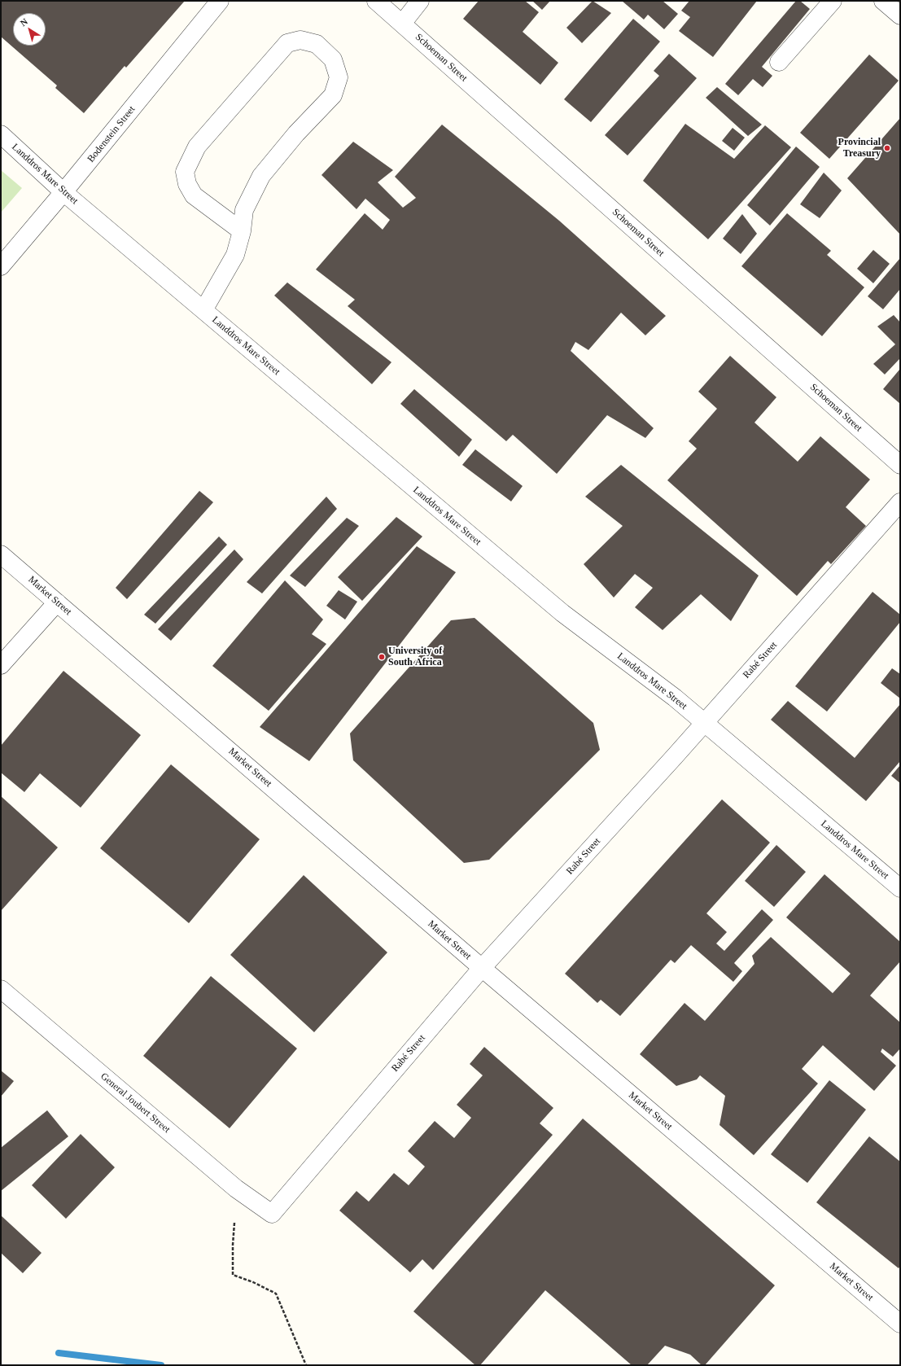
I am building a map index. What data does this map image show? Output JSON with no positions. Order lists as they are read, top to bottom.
{
  "streets": {
    "street": [
      "Schoeman Street",
      "Bodenstein Street",
      "Landdros Mare Street",
      "Market Street",
      "Rabé Street",
      "General Joubert Street"
    ]
  },
  "crossings": [
    ["Bodenstein Street", "Landdros Mare Street"],
    ["Landdros Mare Street", "Rabé Street"],
    ["Market Street", "Rabé Street"],
    ["Rabé Street", "General Joubert Street"]
  ],
  "places": ["Provincial Treasury", "University of South Africa"],
  "north": "top left"
}
